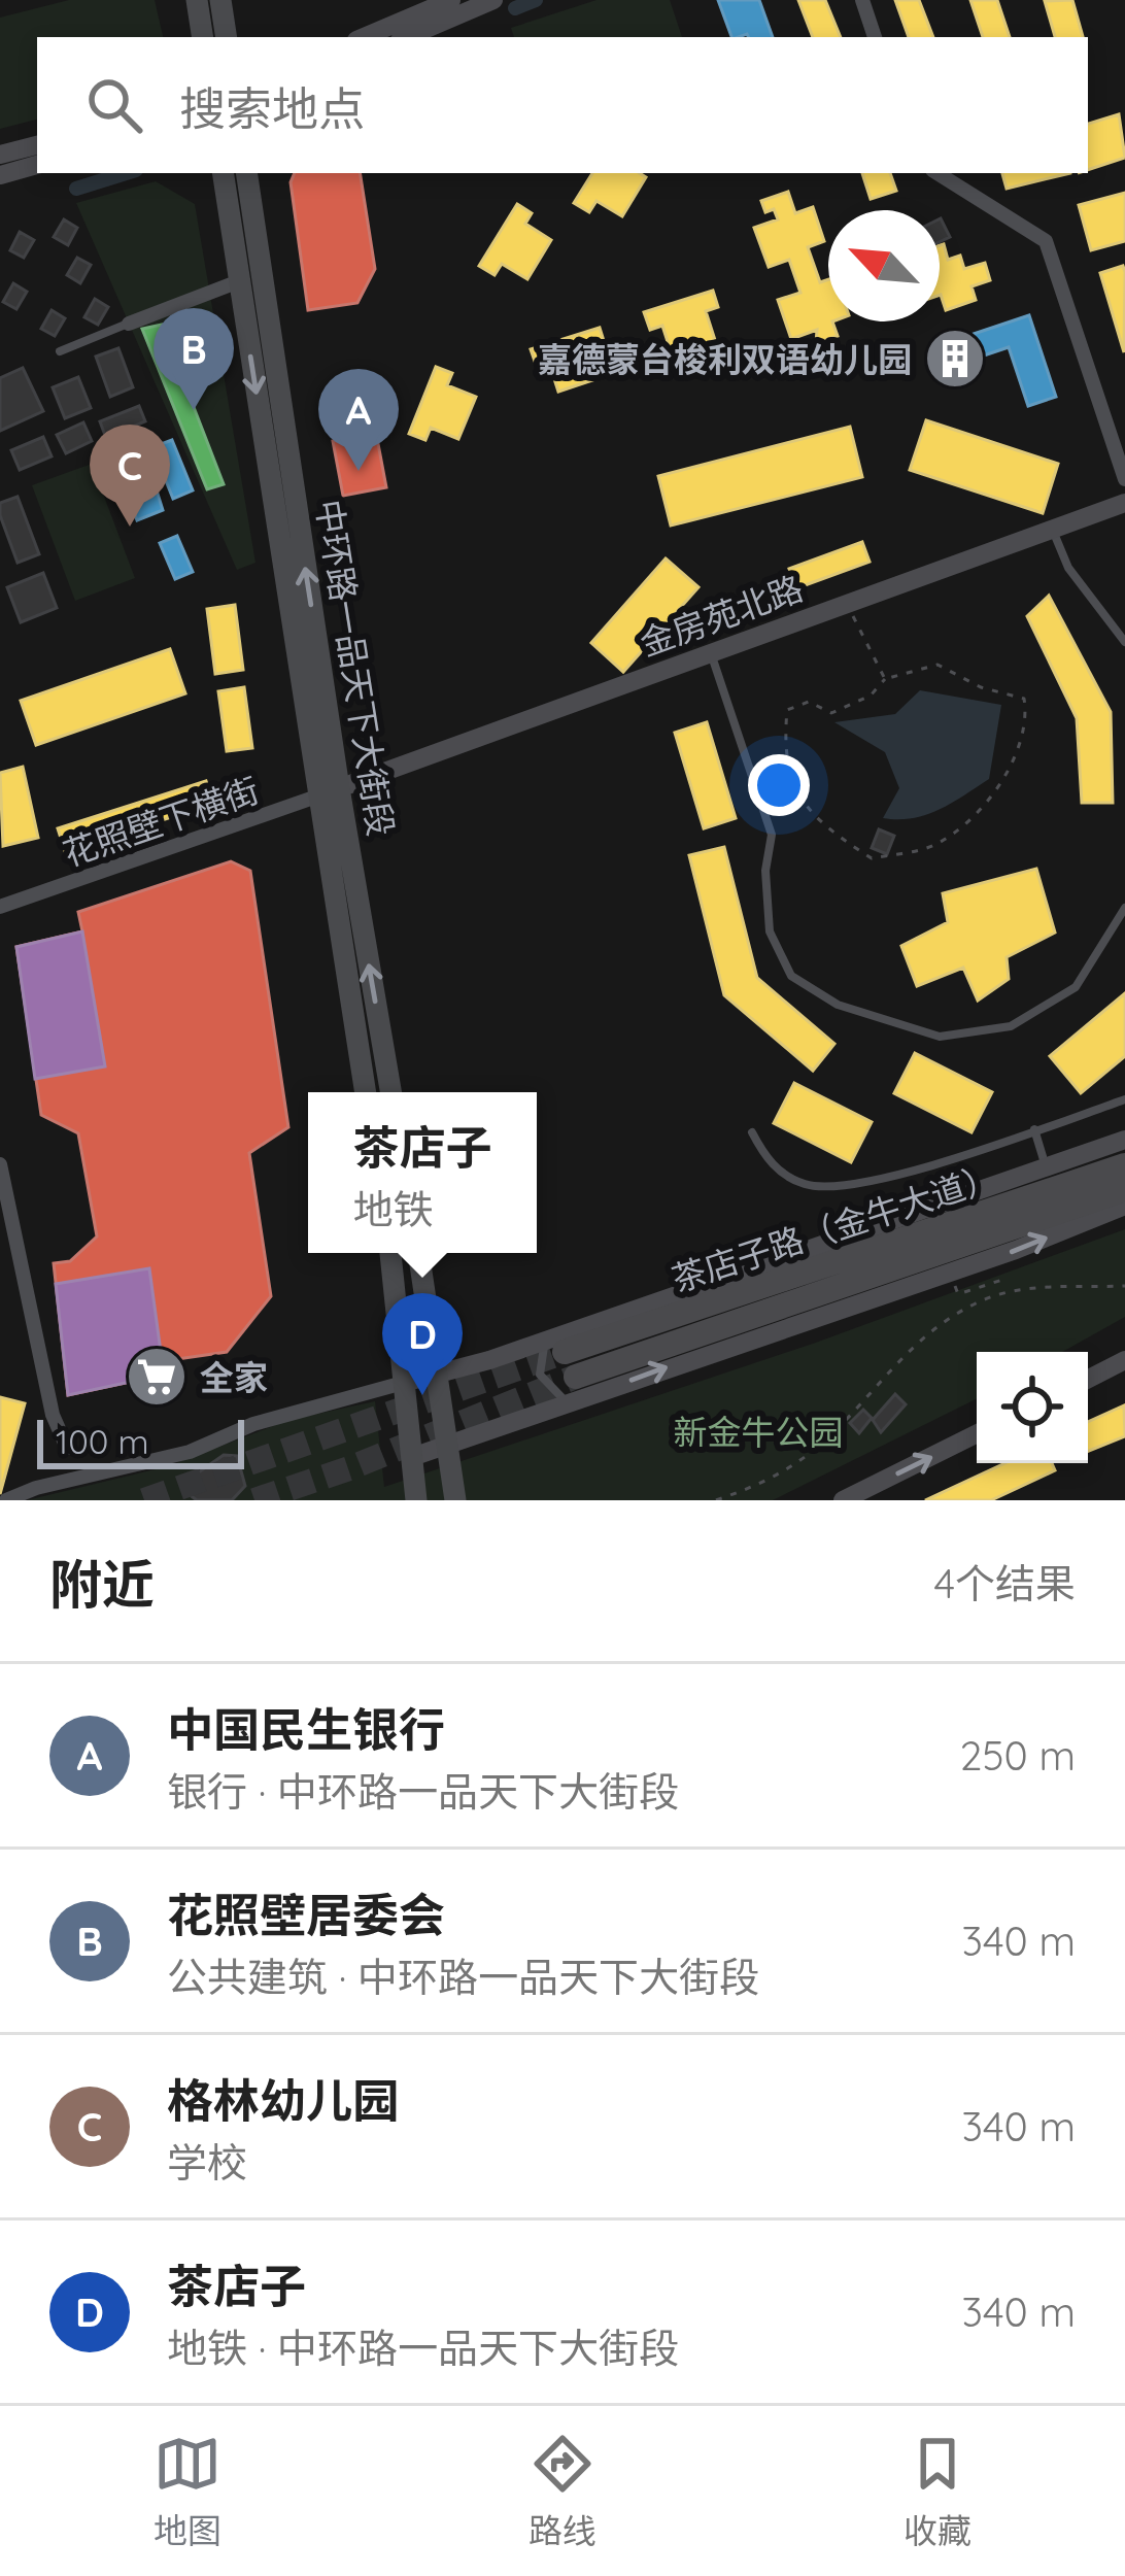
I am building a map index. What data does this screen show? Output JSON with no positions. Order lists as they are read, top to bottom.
{
  "streets": {
    "highway": ["茶店子路（金牛大道）"],
    "main road": ["金房苑北路", "中环路一品天下大街段"],
    "street": ["花照壁下横街"]
  },
  "crossings": [
    ["金房苑北路", "中环路一品天下大街段"],
    ["金房苑北路", "花照壁下横街"],
    ["中环路一品天下大街段", "花照壁下横街"]
  ],
  "parks": ["新金牛公园"],
  "places": {
    "building": ["嘉德蒙台梭利双语幼儿园"],
    "supermarket": ["全家"]
  },
  "scale_bar": "100 m",
  "north": "top left",
  "page": {
    "search": "搜索地点",
    "pins": [
      "B",
      "A",
      "C",
      "D"
    ],
    "popup": ["茶店子", "地铁"],
    "scale": "100 m",
    "heading": ["附近", "4个结果"],
    "list": [
      {
        "mark": "A",
        "name": "中国民生银行",
        "note": "银行 · 中环路一品天下大街段",
        "value": "250 m"
      },
      {
        "mark": "B",
        "name": "花照壁居委会",
        "note": "公共建筑 · 中环路一品天下大街段",
        "value": "340 m"
      },
      {
        "mark": "C",
        "name": "格林幼儿园",
        "note": "学校",
        "value": "340 m"
      },
      {
        "mark": "D",
        "name": "茶店子",
        "note": "地铁 · 中环路一品天下大街段",
        "value": "340 m"
      }
    ],
    "nav": ["地图", "路线", "收藏"]
  }
}
